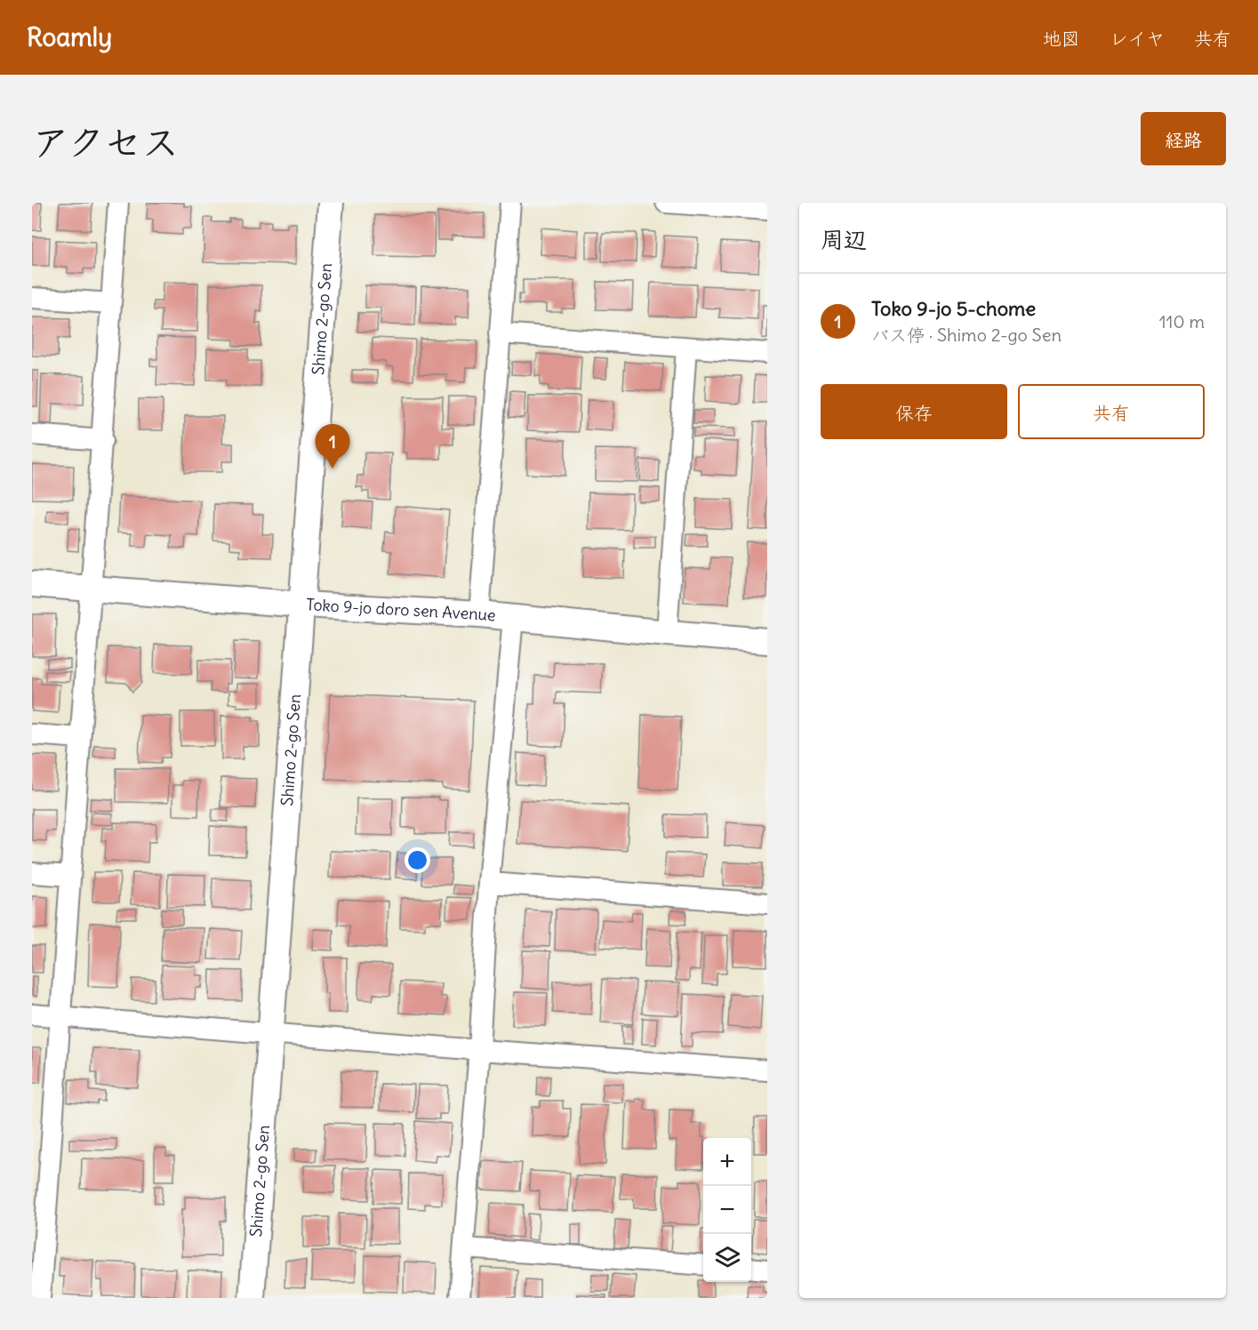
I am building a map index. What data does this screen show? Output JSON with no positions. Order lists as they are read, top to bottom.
{
  "streets": {
    "street": ["Shimo 2-go Sen", "Toko 9-jo doro sen Avenue"]
  },
  "crossings": [
    ["Shimo 2-go Sen", "Toko 9-jo doro sen Avenue"]
  ],
  "page": {
    "header": "Roamly",
    "nav": ["地図", "レイヤ", "共有"],
    "title": "アクセス",
    "buttons": [
      "経路",
      ["保存", "共有"]
    ],
    "heading": "周辺",
    "list": [
      {
        "mark": "1",
        "name": "Toko 9-jo 5-chome",
        "note": "バス停 · Shimo 2-go Sen",
        "value": "110 m"
      }
    ],
    "pins": "1",
    "map_buttons": ["+", "−"]
  }
}
